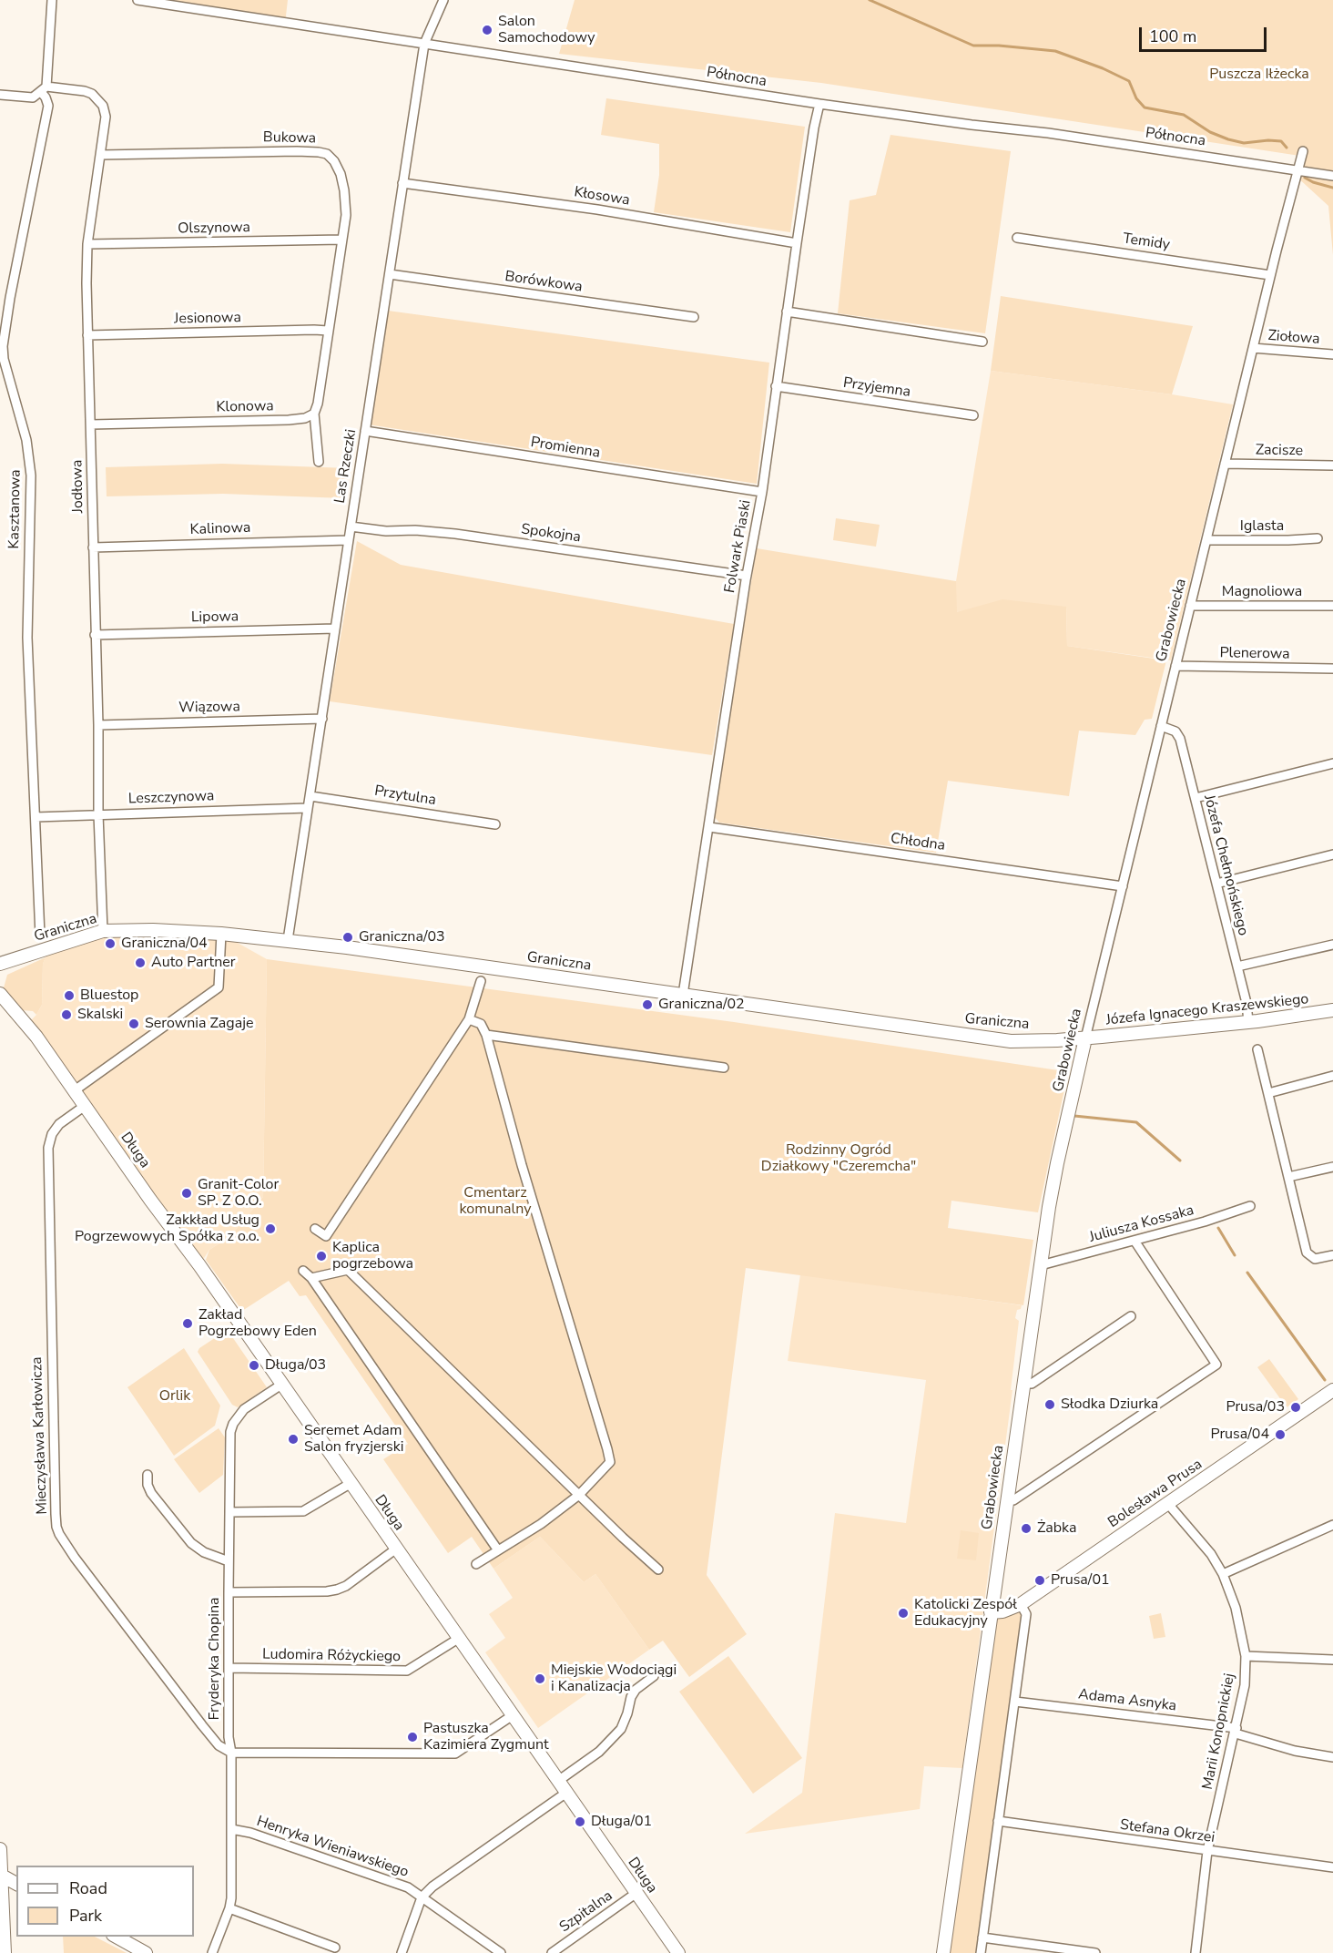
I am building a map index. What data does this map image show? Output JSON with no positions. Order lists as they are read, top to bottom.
{
  "streets": {
    "street": [
      "Północna",
      "Bukowa",
      "Kłosowa",
      "Olszynowa",
      "Temidy",
      "Borówkowa",
      "Jesionowa",
      "Ziołowa",
      "Przyjemna",
      "Klonowa",
      "Promienna",
      "Zacisze",
      "Las Rzeczki",
      "Jodłowa",
      "Kasztanowa",
      "Iglasta",
      "Kalinowa",
      "Spokojna",
      "Folwark Piaski",
      "Magnoliowa",
      "Lipowa",
      "Grabowiecka",
      "Plenerowa",
      "Wiązowa",
      "Przytulna",
      "Leszczynowa",
      "Chłodna",
      "Józefa Chełmońskiego",
      "Graniczna",
      "Józefa Ignacego Kraszewskiego",
      "Długa",
      "Juliusza Kossaka",
      "Mieczysława Karłowicza",
      "Bolesława Prusa",
      "Ludomira Różyckiego",
      "Fryderyka Chopina",
      "Adama Asnyka",
      "Marii Konopnickiej",
      "Stefana Okrzei",
      "Henryka Wieniawskiego",
      "Szpitalna"
    ]
  },
  "crossings": [
    ["Północna", "Las Rzeczki"],
    ["Północna", "Folwark Piaski"],
    ["Północna", "Grabowiecka"],
    ["Bukowa", "Olszynowa"],
    ["Bukowa", "Jesionowa"],
    ["Bukowa", "Jodłowa"],
    ["Kłosowa", "Las Rzeczki"],
    ["Kłosowa", "Folwark Piaski"],
    ["Olszynowa", "Jodłowa"],
    ["Temidy", "Grabowiecka"],
    ["Borówkowa", "Las Rzeczki"],
    ["Jesionowa", "Jodłowa"],
    ["Ziołowa", "Grabowiecka"],
    ["Przyjemna", "Folwark Piaski"],
    ["Klonowa", "Jodłowa"],
    ["Promienna", "Las Rzeczki"],
    ["Promienna", "Folwark Piaski"],
    ["Zacisze", "Grabowiecka"],
    ["Las Rzeczki", "Kalinowa"],
    ["Las Rzeczki", "Spokojna"],
    ["Las Rzeczki", "Lipowa"],
    ["Las Rzeczki", "Wiązowa"],
    ["Las Rzeczki", "Przytulna"],
    ["Las Rzeczki", "Leszczynowa"],
    ["Las Rzeczki", "Graniczna"],
    ["Jodłowa", "Kasztanowa"],
    ["Jodłowa", "Kalinowa"],
    ["Jodłowa", "Lipowa"],
    ["Jodłowa", "Wiązowa"],
    ["Jodłowa", "Leszczynowa"],
    ["Jodłowa", "Graniczna"],
    ["Kasztanowa", "Leszczynowa"],
    ["Iglasta", "Grabowiecka"],
    ["Spokojna", "Folwark Piaski"],
    ["Folwark Piaski", "Chłodna"],
    ["Folwark Piaski", "Graniczna"],
    ["Magnoliowa", "Grabowiecka"],
    ["Grabowiecka", "Plenerowa"],
    ["Grabowiecka", "Chłodna"],
    ["Grabowiecka", "Józefa Chełmońskiego"],
    ["Grabowiecka", "Graniczna"],
    ["Grabowiecka", "Józefa Ignacego Kraszewskiego"],
    ["Grabowiecka", "Juliusza Kossaka"],
    ["Grabowiecka", "Bolesława Prusa"],
    ["Józefa Chełmońskiego", "Józefa Ignacego Kraszewskiego"],
    ["Graniczna", "Józefa Ignacego Kraszewskiego"],
    ["Długa", "Mieczysława Karłowicza"],
    ["Długa", "Ludomira Różyckiego"],
    ["Długa", "Fryderyka Chopina"],
    ["Długa", "Szpitalna"],
    ["Mieczysława Karłowicza", "Fryderyka Chopina"],
    ["Bolesława Prusa", "Marii Konopnickiej"],
    ["Ludomira Różyckiego", "Fryderyka Chopina"],
    ["Fryderyka Chopina", "Henryka Wieniawskiego"],
    ["Adama Asnyka", "Marii Konopnickiej"],
    ["Marii Konopnickiej", "Stefana Okrzei"]
  ],
  "parks": [
    "Puszcza Iłżecka",
    "Rodzinny Ogród Działkowy \"Czeremcha\"",
    "Cmentarz komunalny",
    "Orlik"
  ],
  "places": [
    "Salon Samochodowy",
    "Graniczna/03",
    "Graniczna/04",
    "Auto Partner",
    "Bluestop",
    "Graniczna/02",
    "Skalski",
    "Serownia Zagaje",
    "Granit-Color SP. Z O.O.",
    "Zakkład Usług Pogrzewowych Spółka z o.o.",
    "Kaplica pogrzebowa",
    "Zakład Pogrzebowy Eden",
    "Długa/03",
    "Słodka Dziurka",
    "Prusa/03",
    "Prusa/04",
    "Seremet Adam Salon fryzjerski",
    "Żabka",
    "Prusa/01",
    "Katolicki Zespół Edukacyjny",
    "Miejskie Wodociągi i Kanalizacja",
    "Pastuszka Kazimiera Zygmunt",
    "Długa/01"
  ],
  "legend": ["Road", "Park"],
  "scale_bar": "100 m"
}
